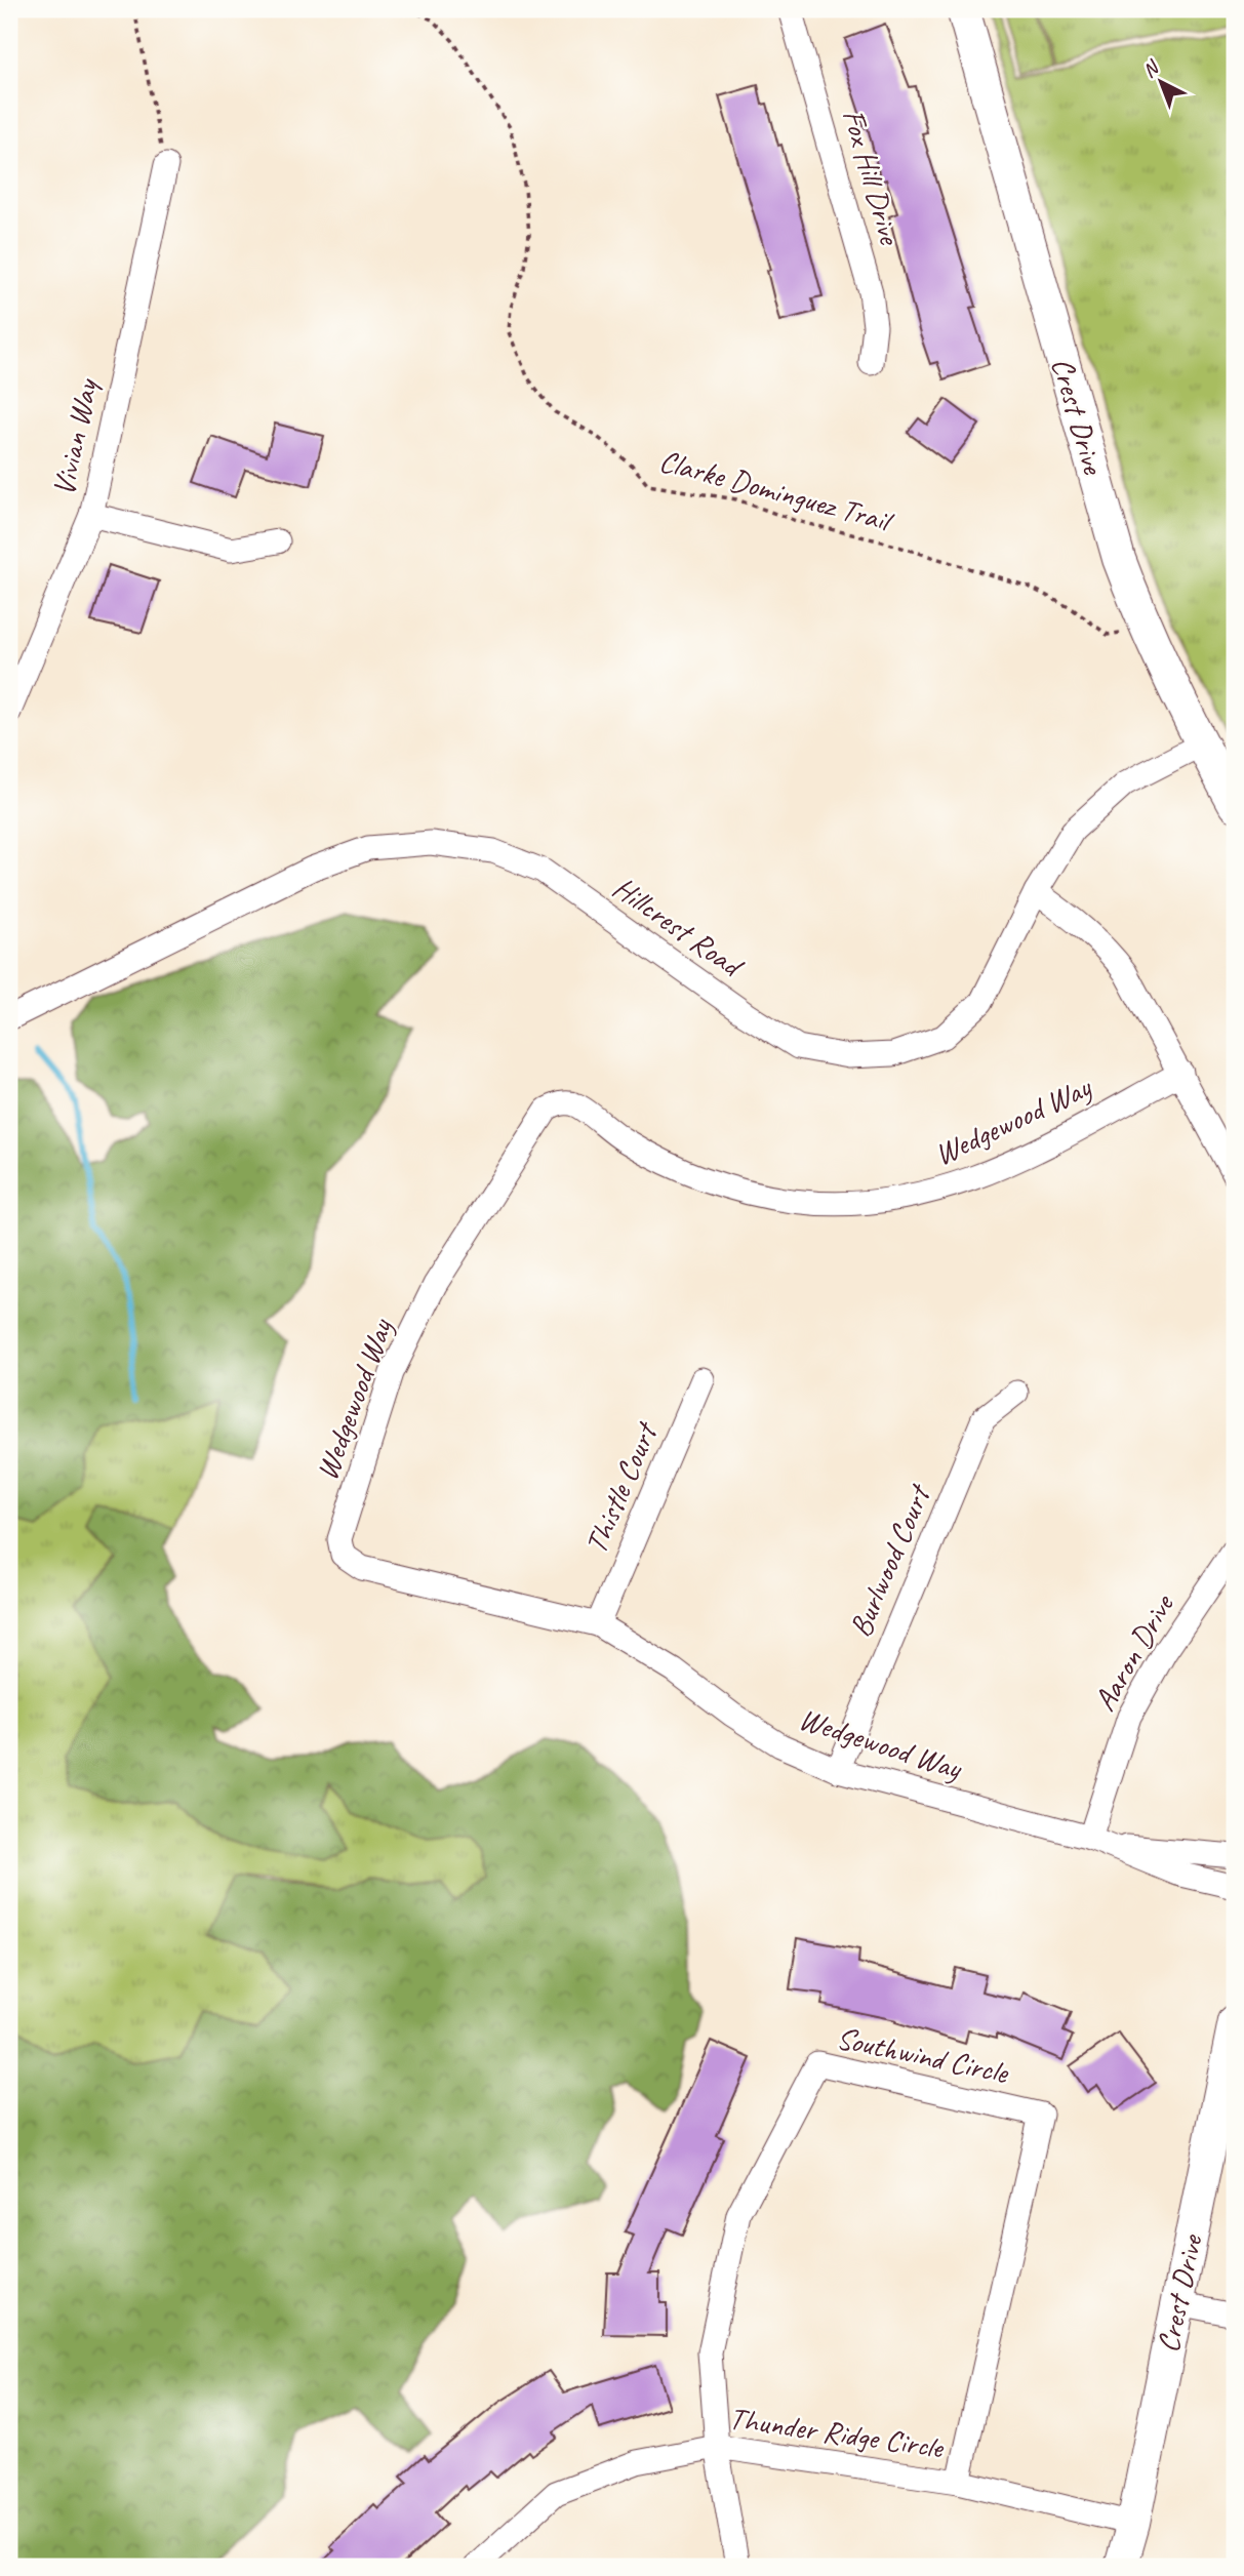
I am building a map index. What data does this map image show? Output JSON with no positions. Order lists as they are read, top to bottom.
{
  "streets": {
    "street": [
      "Fox Hill Drive",
      "Crest Drive",
      "Vivian Way",
      "Hillcrest Road",
      "Wedgewood Way",
      "Thistle Court",
      "Burlwood Court",
      "Aaron Drive",
      "Southwind Circle",
      "Thunder Ridge Circle"
    ],
    "path": ["Clarke Dominguez Trail"]
  },
  "crossings": [
    ["Crest Drive", "Clarke Dominguez Trail"],
    ["Crest Drive", "Hillcrest Road"],
    ["Crest Drive", "Thunder Ridge Circle"],
    ["Wedgewood Way", "Thistle Court"],
    ["Wedgewood Way", "Burlwood Court"],
    ["Wedgewood Way", "Aaron Drive"],
    ["Southwind Circle", "Thunder Ridge Circle"]
  ],
  "north": "top left"
}
